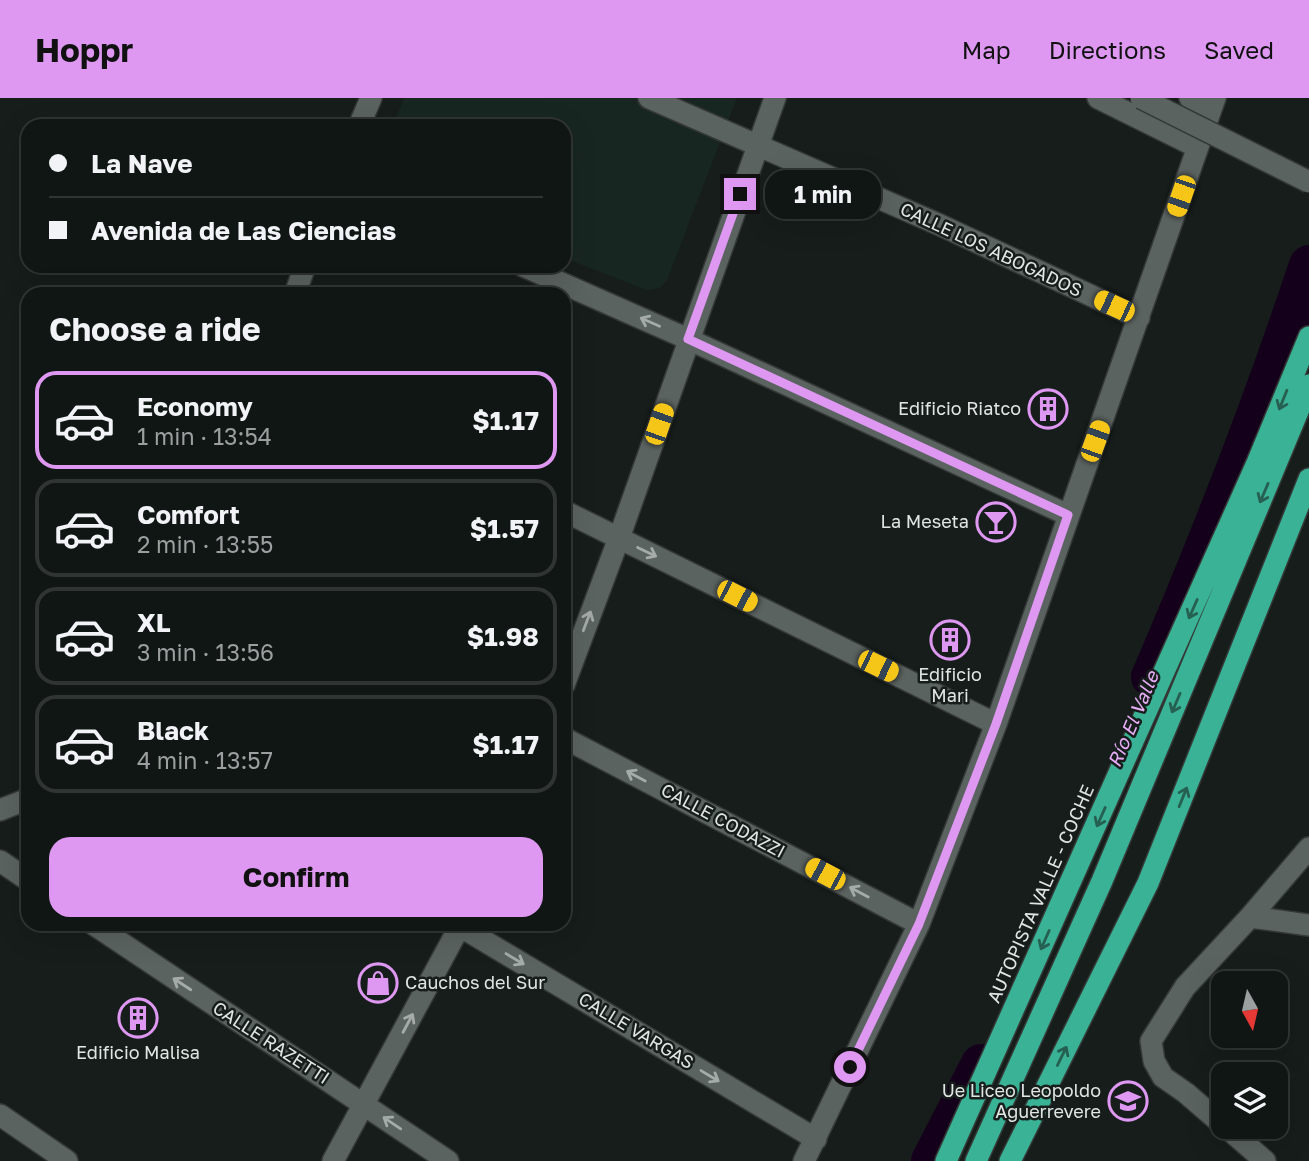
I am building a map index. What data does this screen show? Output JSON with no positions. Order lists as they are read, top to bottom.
{
  "streets": {
    "highway": ["AUTOPISTA VALLE - COCHE"],
    "street": [
      "CALLE LOS ABOGADOS",
      "CALLE CODAZZI",
      "CALLE VARGAS",
      "CALLE RAZETTI"
    ]
  },
  "one_way": ["CALLE CODAZZI", "CALLE VARGAS", "CALLE RAZETTI"],
  "water": ["Río El Valle"],
  "places": {
    "building": ["Edificio Riatco", "Edificio Mari", "Edificio Malisa"],
    "bar": ["La Meseta"],
    "shop": ["Cauchos del Sur"],
    "school or university": ["Ue Liceo Leopoldo Aguerrevere"]
  },
  "north": "bottom",
  "page": {
    "header": "Hoppr",
    "nav": ["Map", "Directions", "Saved"],
    "banner": ["La Nave", "Avenida de Las Ciencias"],
    "bubble": "1 min",
    "heading": "Choose a ride",
    "list": [
      {
        "name": "Economy",
        "note": "1 min · 13:54",
        "value": "$1.17"
      },
      {
        "name": "Comfort",
        "note": "2 min · 13:55",
        "value": "$1.57"
      },
      {
        "name": "XL",
        "note": "3 min · 13:56",
        "value": "$1.98"
      },
      {
        "name": "Black",
        "note": "4 min · 13:57",
        "value": "$1.17"
      }
    ],
    "buttons": "Confirm"
  }
}
